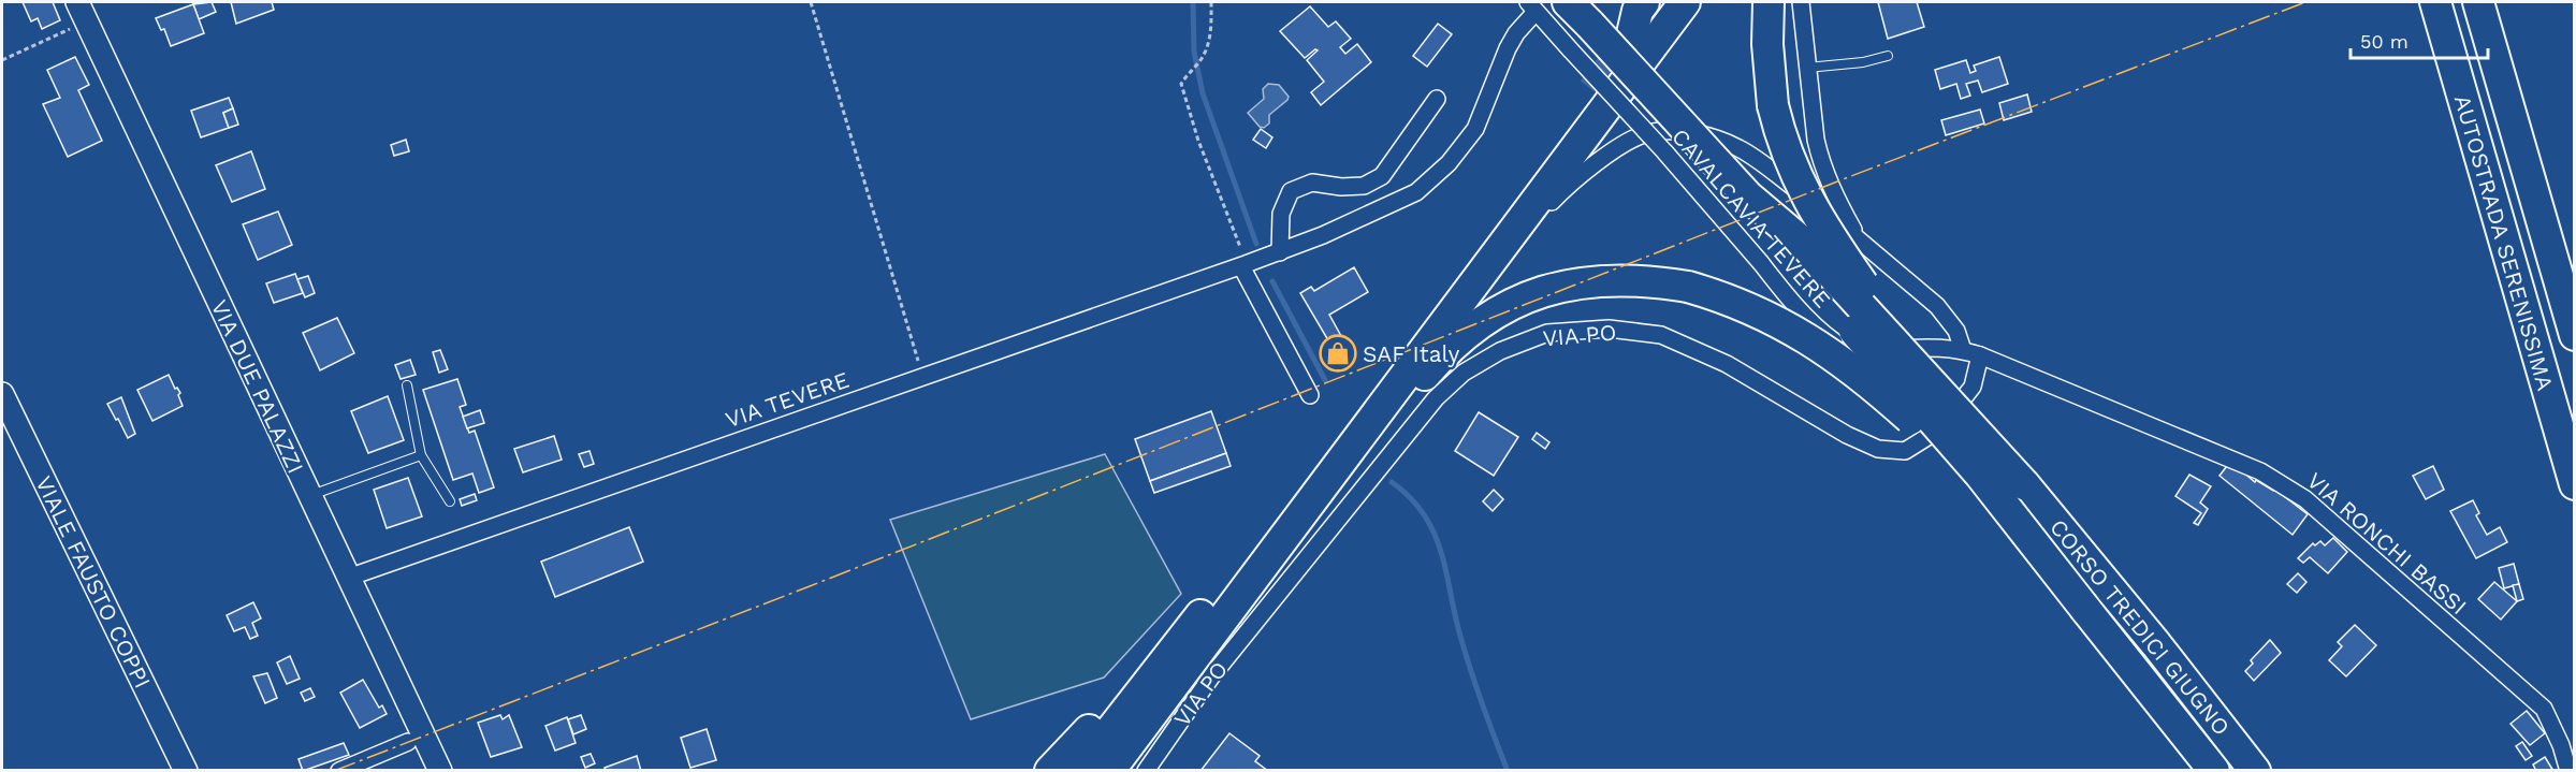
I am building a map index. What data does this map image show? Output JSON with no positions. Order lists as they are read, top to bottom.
{
  "streets": {
    "highway": ["AUTOSTRADA SERENISSIMA", "VIA PO", "CORSO TREDICI GIUGNO"],
    "street": [
      "CAVALCAVIA TEVERE",
      "VIA DUE PALAZZI",
      "VIA TEVERE",
      "VIA RONCHI BASSI",
      "VIALE FAUSTO COPPI"
    ]
  },
  "crossings": [
    ["CAVALCAVIA TEVERE", "VIA PO"],
    ["CAVALCAVIA TEVERE", "VIA TEVERE"],
    ["CAVALCAVIA TEVERE", "VIA RONCHI BASSI"],
    ["VIA PO", "VIA RONCHI BASSI"],
    ["VIA DUE PALAZZI", "VIA TEVERE"]
  ],
  "places": {
    "shop": ["SAF Italy"]
  },
  "scale_bar": "50 m"
}
